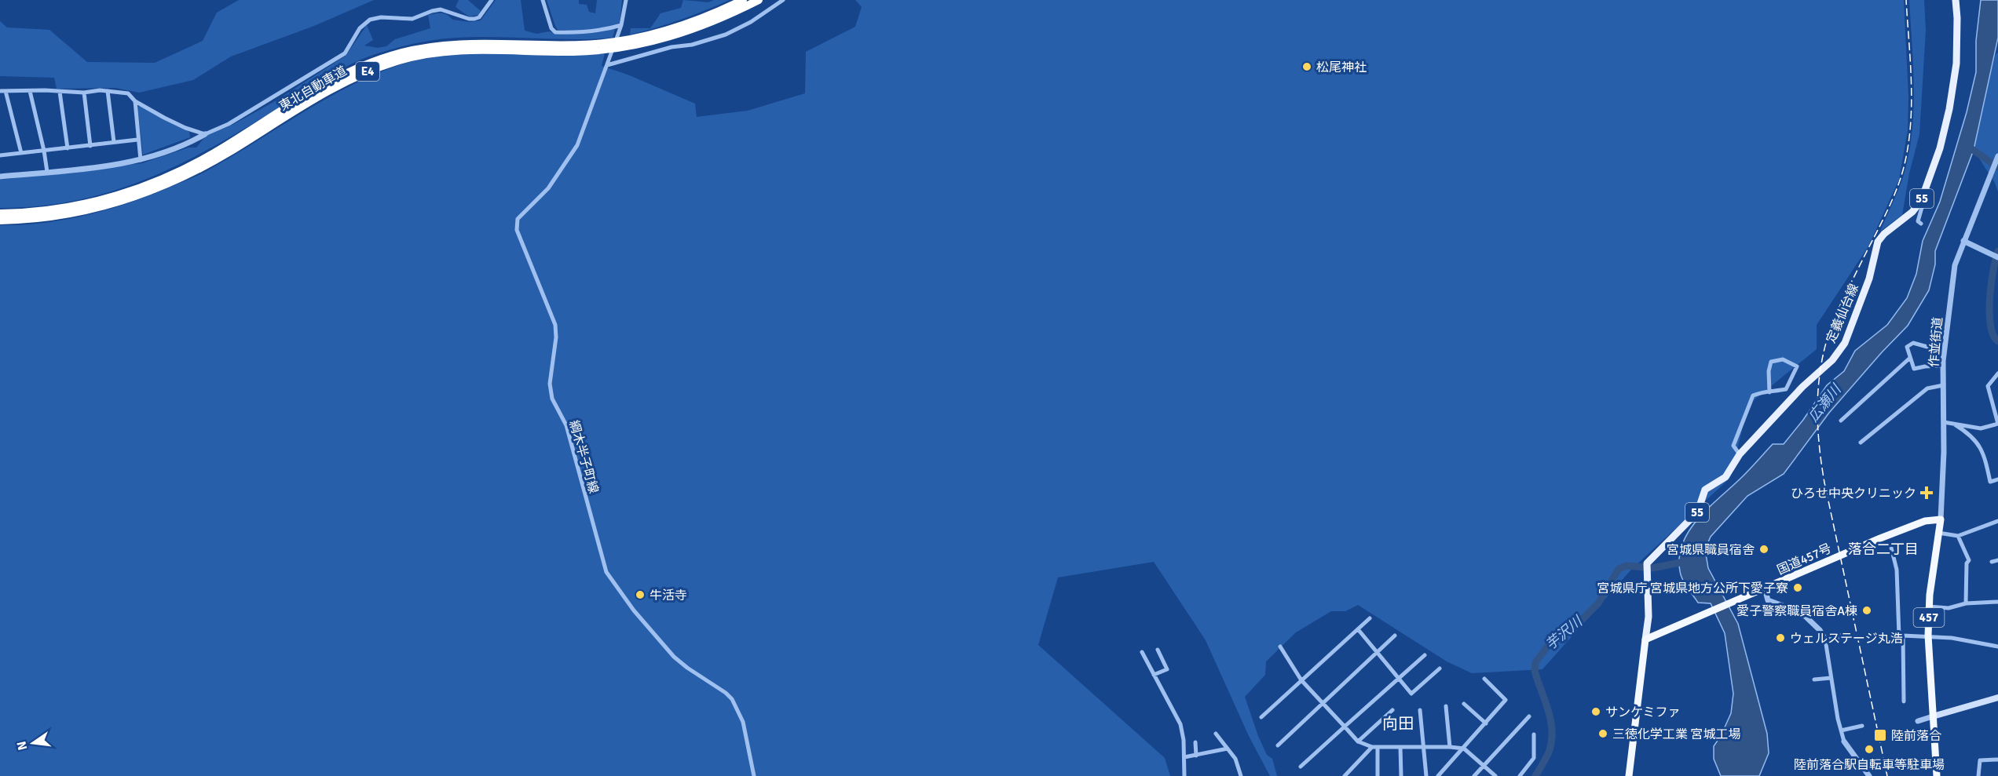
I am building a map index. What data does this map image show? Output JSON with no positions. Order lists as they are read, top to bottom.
{
  "streets": {
    "highway": [
      "E4",
      "東北自動車道",
      "国道457号",
      "457"
    ],
    "main road": ["55", "定義仙台線"],
    "street": ["作並街道", "綱木半子町線"]
  },
  "crossings": [
    ["定義仙台線", "国道457号"],
    ["作並街道", "国道457号"],
    ["作並街道", "457"],
    ["国道457号", "457"]
  ],
  "districts": ["落合二丁目", "向田"],
  "water": ["広瀬川", "芋沢川"],
  "places": {
    "other": [
      "松尾神社",
      "宮城県職員宿舎",
      "宮城県庁 宮城県地方公所下愛子寮",
      "牛活寺",
      "愛子警察職員宿舎A棟",
      "ウェルステージ丸浩",
      "サンケミファ",
      "三徳化学工業 宮城工場",
      "陸前落合駅自転車等駐車場"
    ],
    "health": ["ひろせ中央クリニック"],
    "transit": ["陸前落合"]
  },
  "north": "left"
}
